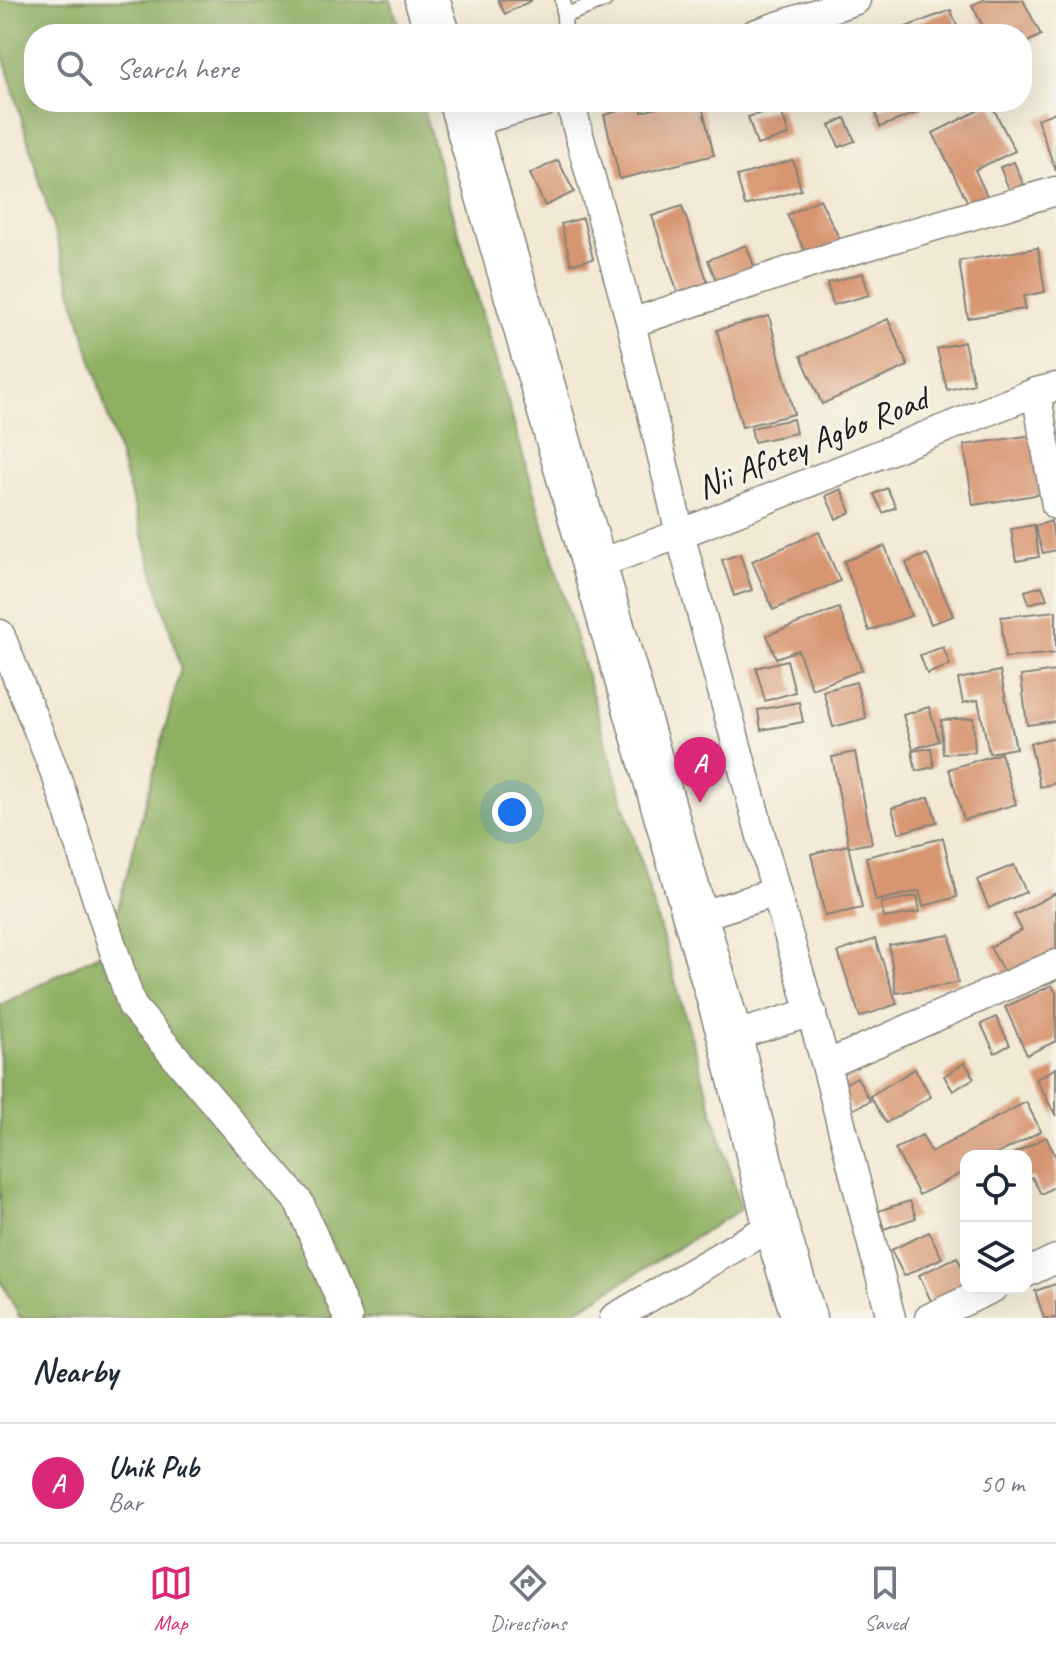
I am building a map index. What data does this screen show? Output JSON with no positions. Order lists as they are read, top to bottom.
{
  "streets": {
    "street": ["Nii Afotey Agbo Road"]
  },
  "page": {
    "search": "Search here",
    "pins": "A",
    "heading": "Nearby",
    "list": [
      {
        "mark": "A",
        "name": "Unik Pub",
        "note": "Bar",
        "value": "50 m"
      }
    ],
    "nav": ["Map", "Directions", "Saved"]
  }
}
